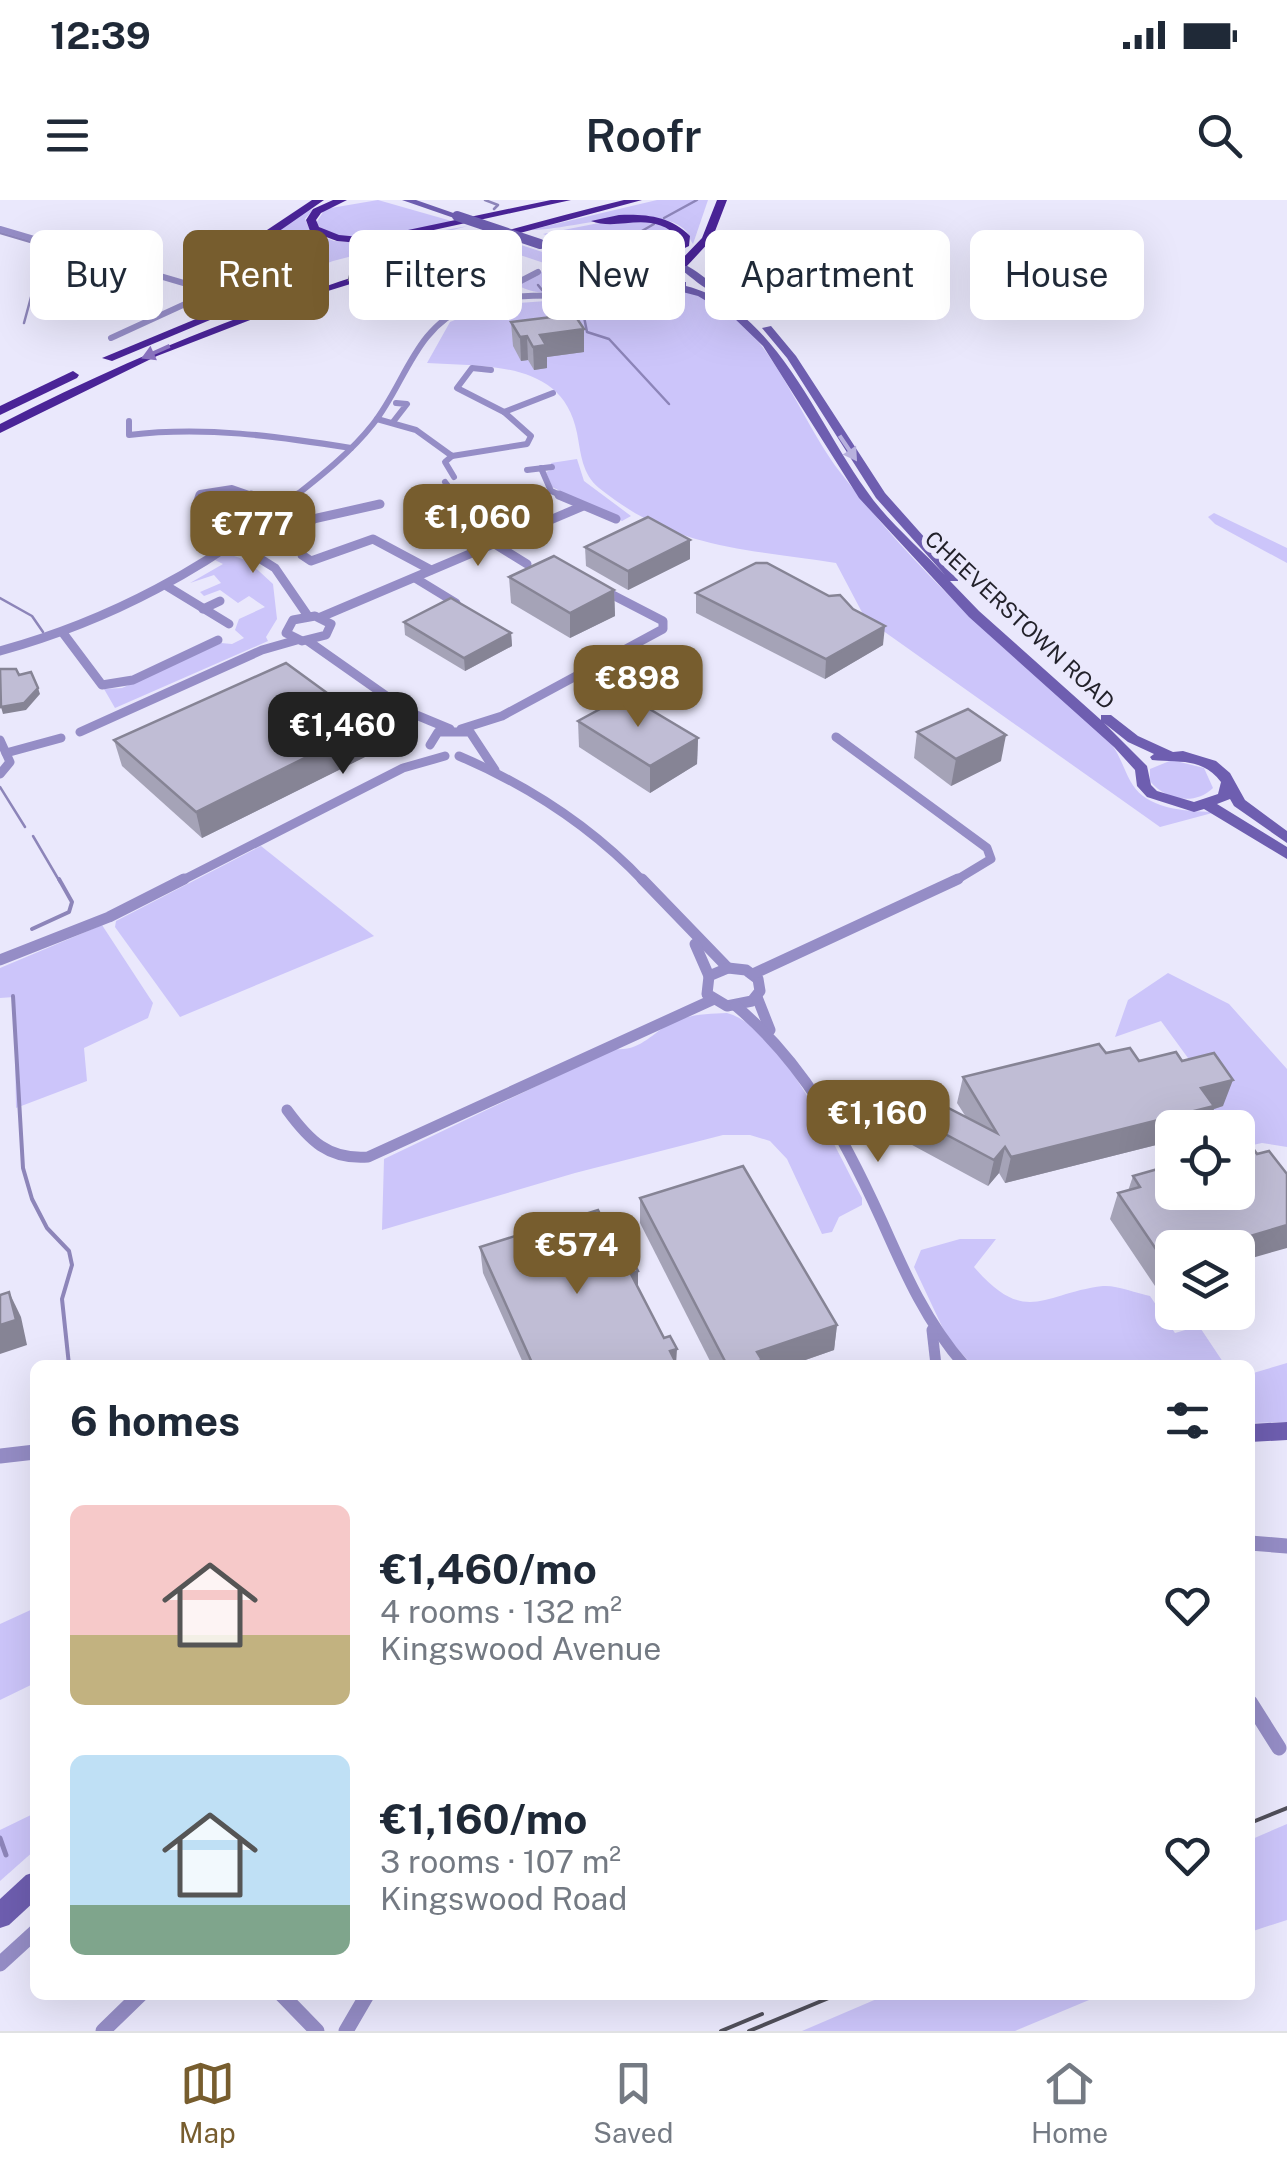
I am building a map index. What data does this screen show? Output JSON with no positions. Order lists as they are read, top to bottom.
{
  "streets": {
    "main road": ["CHEEVERSTOWN ROAD"]
  },
  "page": {
    "status": "12:39",
    "header": "Roofr",
    "chip": [
      "Buy",
      "Rent",
      "Filters",
      "New",
      "Apartment",
      "House"
    ],
    "price": [
      "€1,060",
      "€777",
      "€898",
      "€1,460",
      "€1,160",
      "€574"
    ],
    "heading": "6 homes",
    "list": [
      {
        "name": "€1,460/mo",
        "note": "4 rooms · 132 m² · Kingswood Avenue"
      },
      {
        "name": "€1,160/mo",
        "note": "3 rooms · 107 m² · Kingswood Road"
      }
    ],
    "tabs": ["Map", "Saved", "Home"]
  }
}
